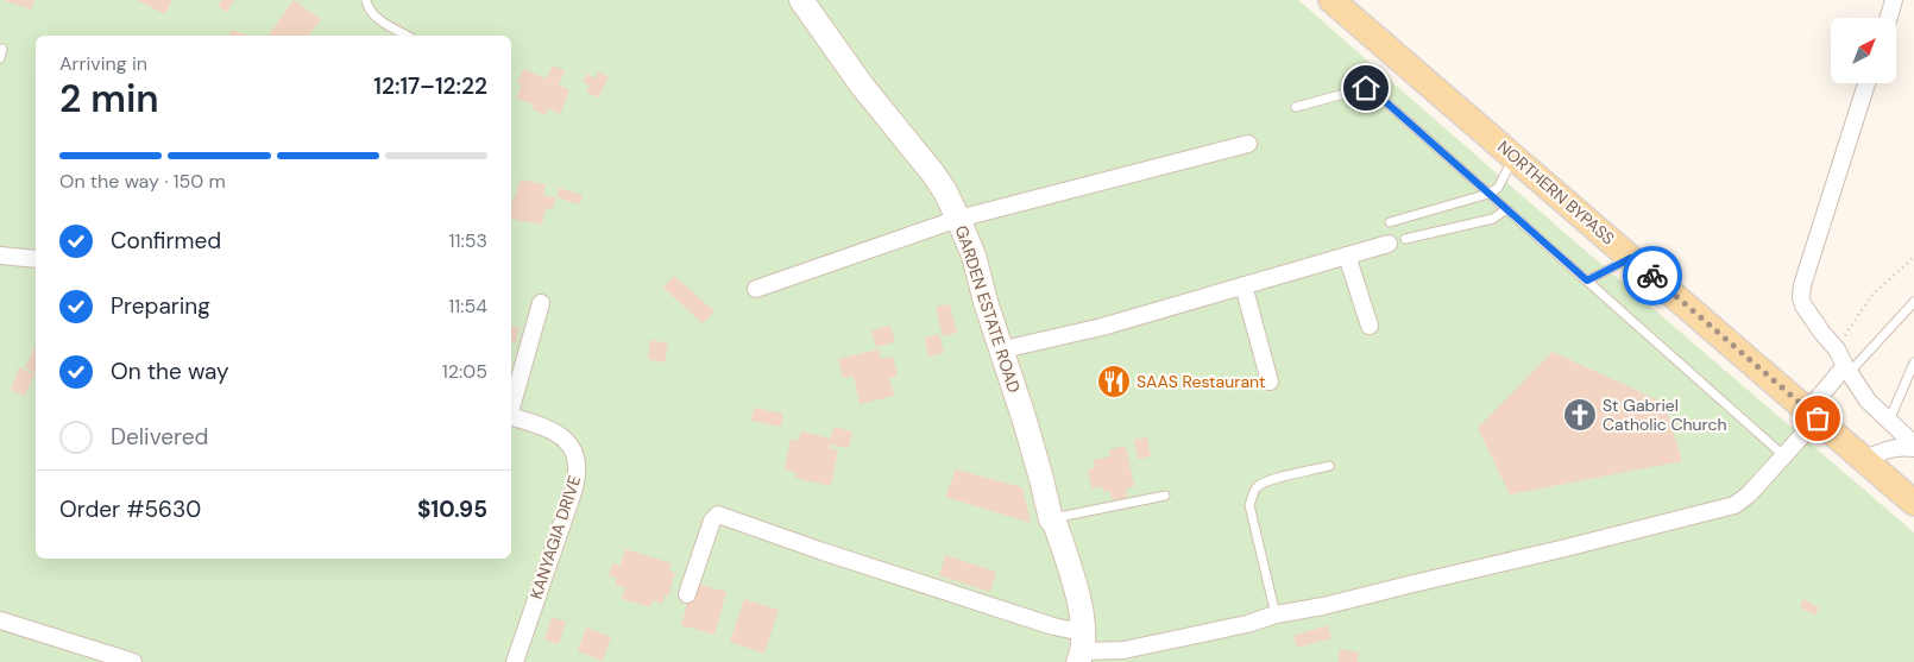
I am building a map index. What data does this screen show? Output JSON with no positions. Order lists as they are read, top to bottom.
{
  "streets": {
    "main road": ["NORTHERN BYPASS"],
    "street": ["GARDEN ESTATE ROAD", "KANYAGIA DRIVE"]
  },
  "places": {
    "restaurant": ["SAAS Restaurant"],
    "church": ["St Gabriel Catholic Church"]
  },
  "north": "top right",
  "page": {
    "heading": ["2 min", "Arriving in", "12:17–12:22"],
    "panel": ["Order #5630", "$10.95"],
    "bar": "On the way · 150 m",
    "list": [
      ["Confirmed", "11:53"],
      ["Preparing", "11:54"],
      ["On the way", "12:05"],
      "Delivered"
    ]
  }
}
